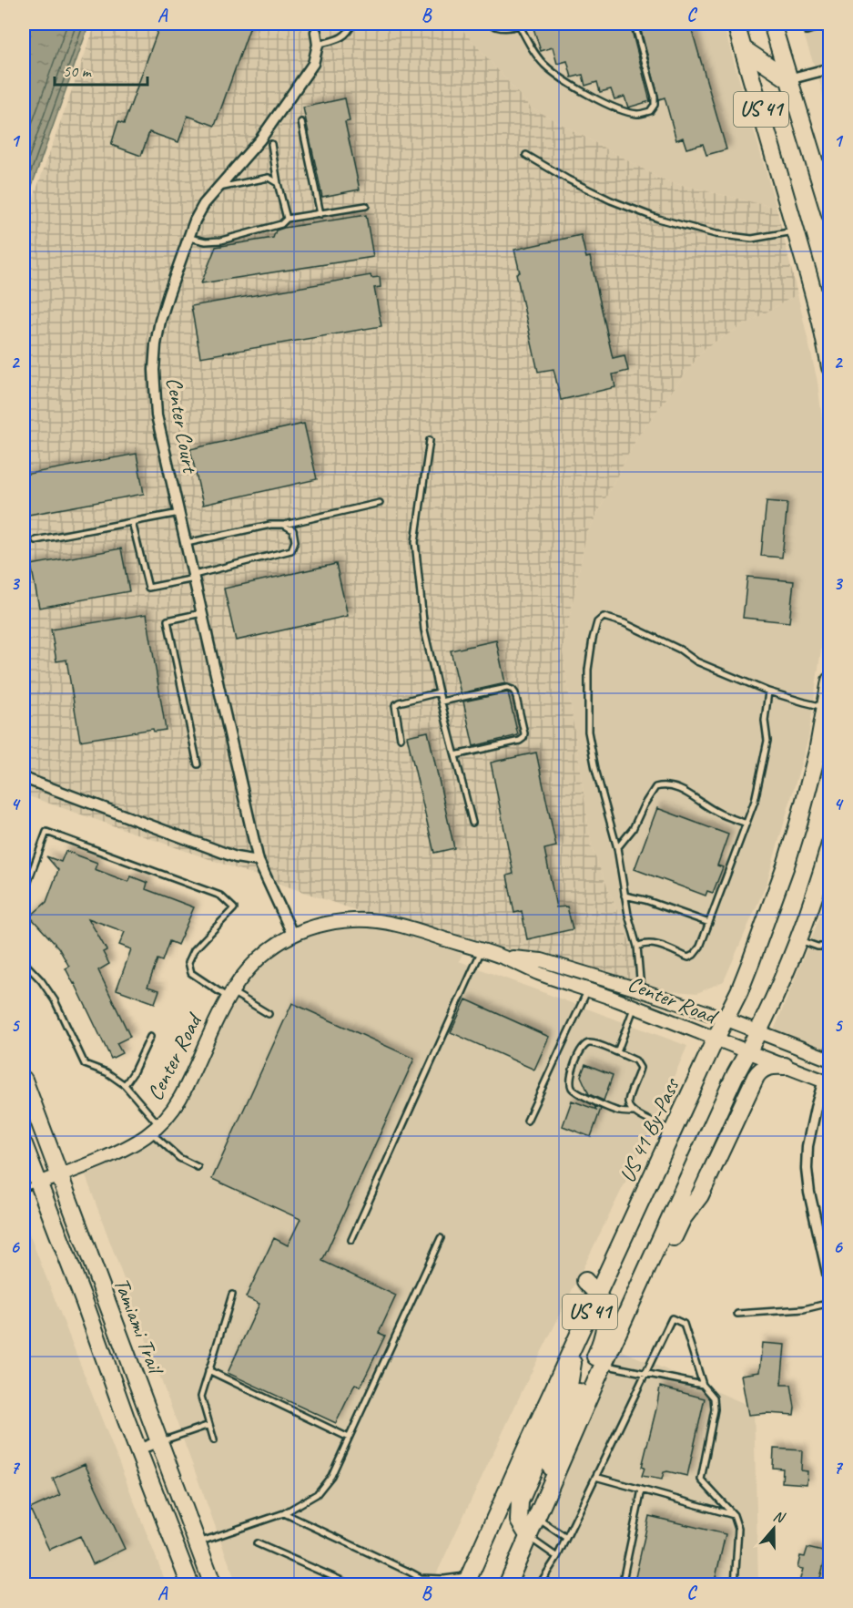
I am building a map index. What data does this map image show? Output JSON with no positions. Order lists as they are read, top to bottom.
{
  "streets": {
    "main road": ["US 41", "US 41 By-Pass", "Tamiami Trail"],
    "street": ["Center Court", "Center Road"]
  },
  "crossings": [
    ["US 41", "Center Road"],
    ["Center Road", "US 41 By-Pass"],
    ["Center Road", "Tamiami Trail"]
  ],
  "scale_bar": "50 m",
  "north": "top",
  "grid": {
    "columns": ["A", "B", "C"],
    "rows": [
      "1",
      "2",
      "3",
      "4",
      "5",
      "6",
      "7"
    ]
  }
}
